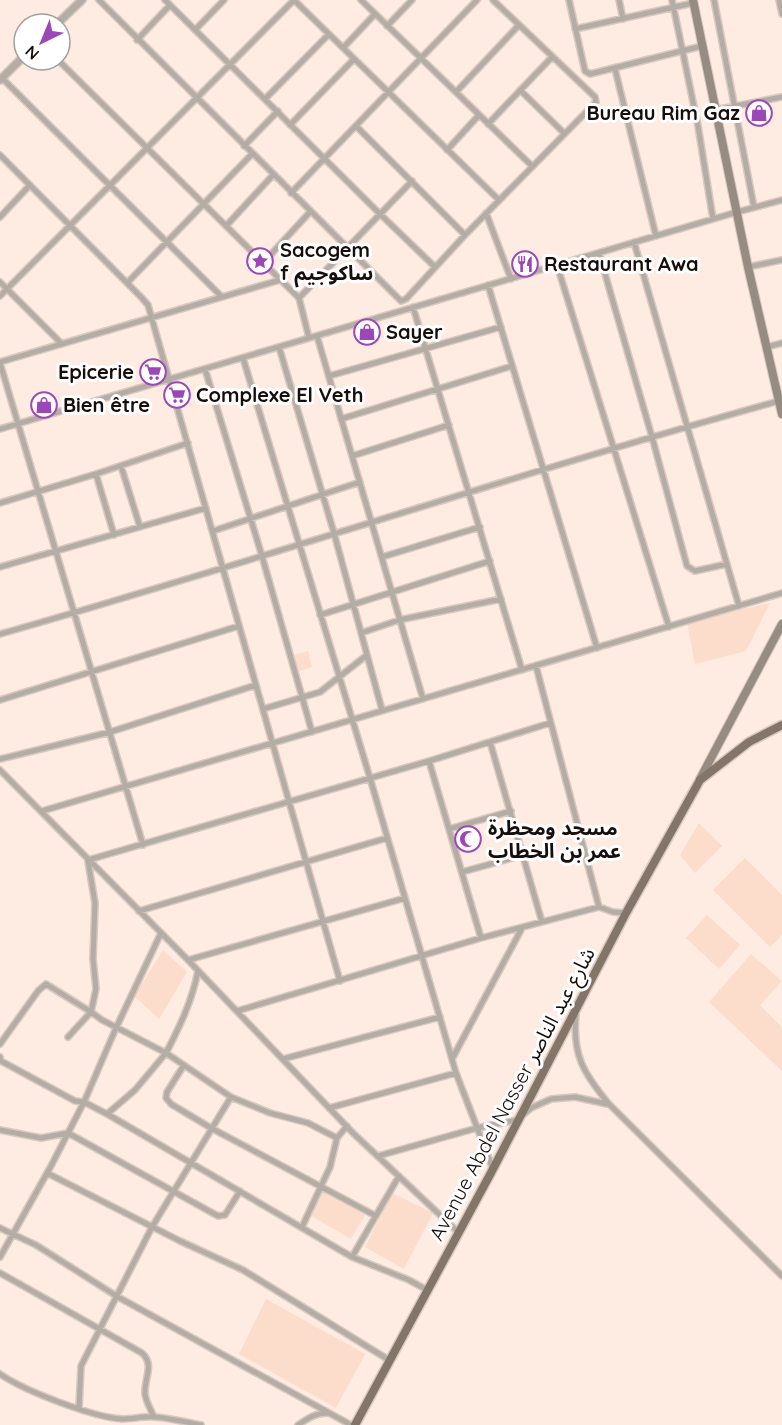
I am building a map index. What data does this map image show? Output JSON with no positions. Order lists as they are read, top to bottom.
{
  "streets": {
    "main road": ["Avenue Abdel Nasser شارع عبد الناصر"]
  },
  "places": {
    "shop": ["Bureau Rim Gaz", "Sayer", "Bien être"],
    "place": ["Sacogem f ساكوجيم"],
    "restaurant": ["Restaurant Awa"],
    "supermarket": ["Epicerie", "Complexe El Veth"],
    "mosque": ["مسجد ومحظرة عمر بن الخطاب"]
  },
  "north": "bottom left"
}
